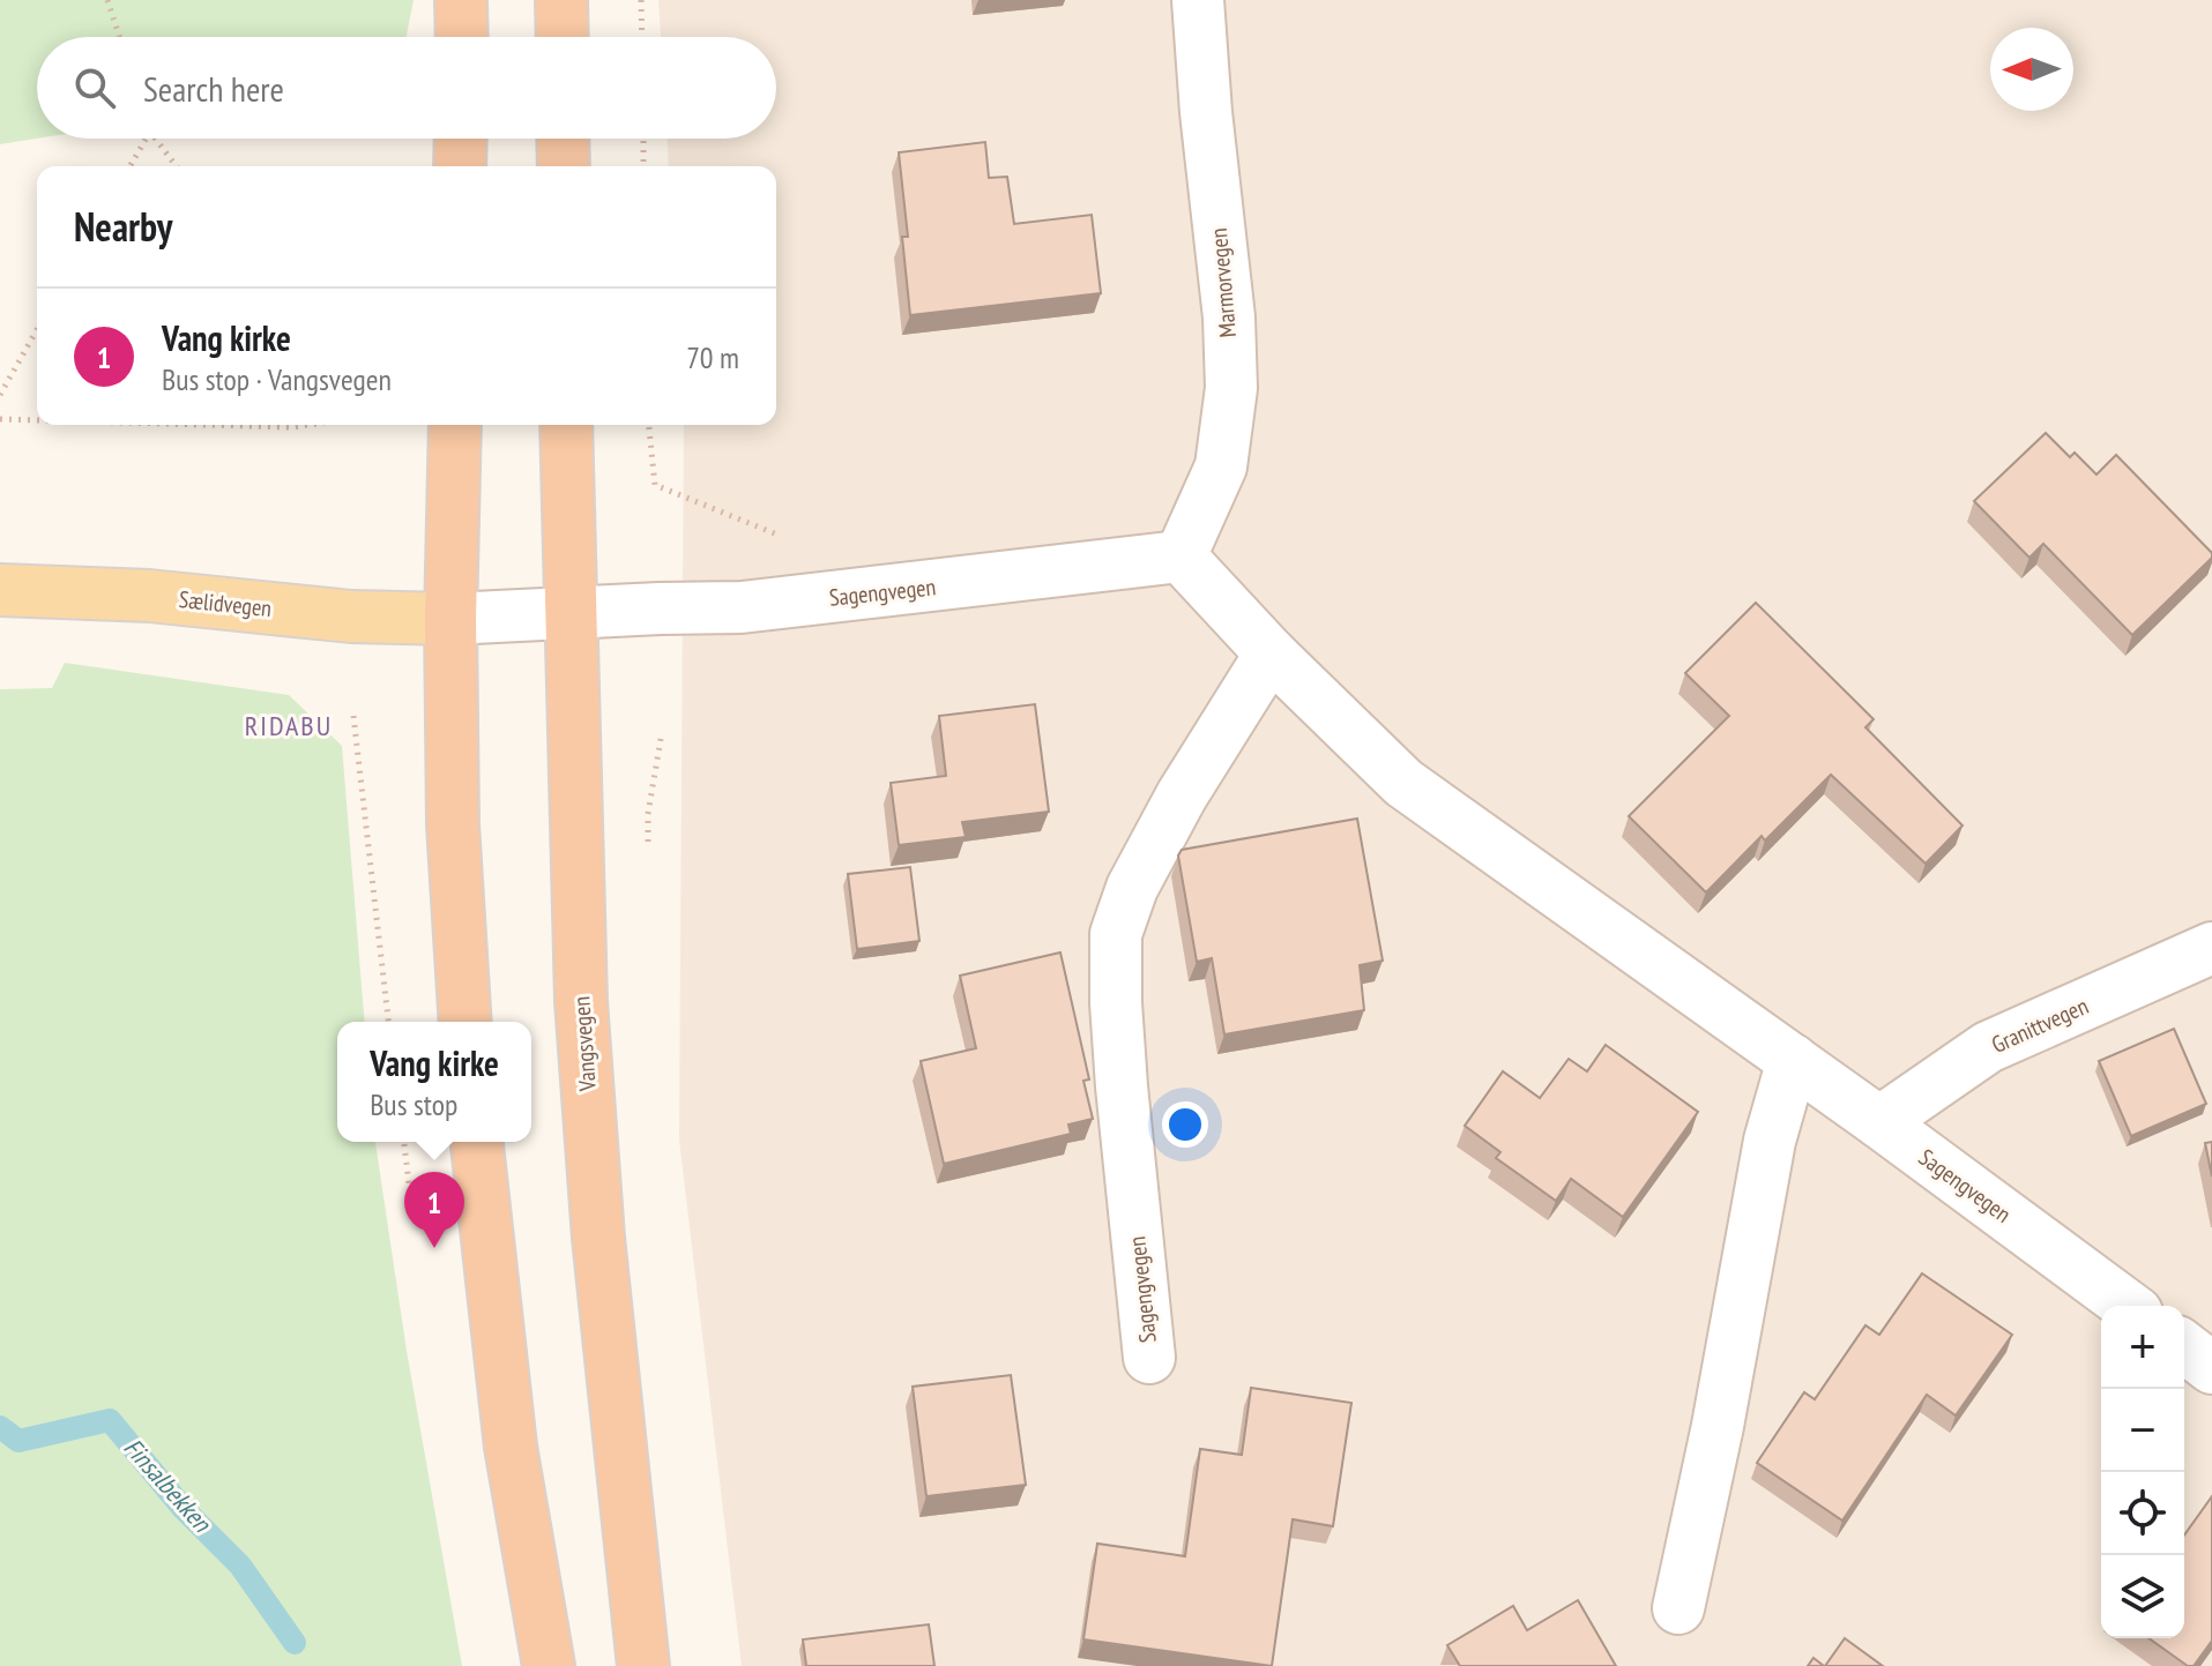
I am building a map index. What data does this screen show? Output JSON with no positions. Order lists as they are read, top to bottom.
{
  "streets": {
    "highway": ["Vangsvegen"],
    "main road": ["Sælidvegen"],
    "street": ["Marmorvegen", "Sagengvegen", "Granittvegen"]
  },
  "crossings": [
    ["Marmorvegen", "Sagengvegen"],
    ["Sagengvegen", "Sælidvegen"],
    ["Sagengvegen", "Granittvegen"],
    ["Sagengvegen", "Vangsvegen"]
  ],
  "districts": ["RIDABU"],
  "water": ["Finsalbekken"],
  "north": "left",
  "page": {
    "search": "Search here",
    "heading": "Nearby",
    "list": [
      {
        "mark": "1",
        "name": "Vang kirke",
        "note": "Bus stop · Vangsvegen",
        "value": "70 m"
      }
    ],
    "popup": ["Vang kirke", "Bus stop"],
    "pins": "1",
    "map_buttons": ["+", "−"]
  }
}
